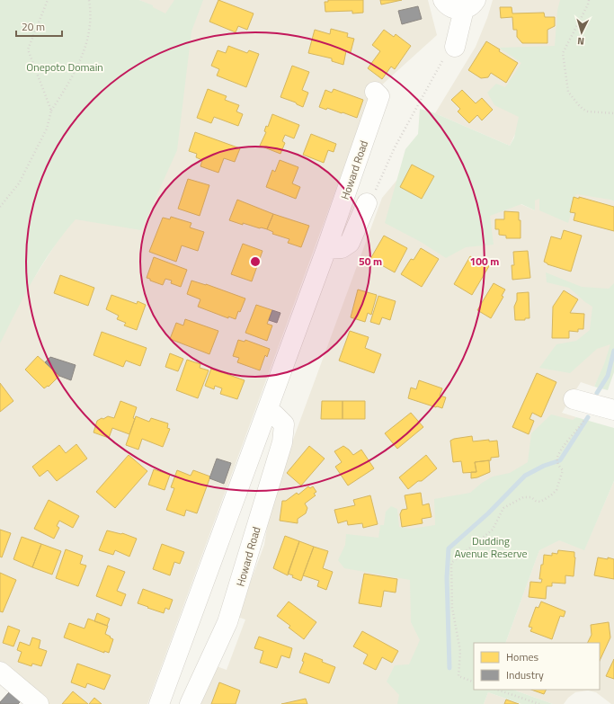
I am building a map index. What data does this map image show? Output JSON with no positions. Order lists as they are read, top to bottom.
{
  "streets": {
    "street": ["Howard Road"]
  },
  "parks": ["Onepoto Domain", "Dudding Avenue Reserve"],
  "legend": ["Homes", "Industry"],
  "scale_bar": "20 m",
  "north": "bottom",
  "rings": ["50 m", "100 m"]
}
